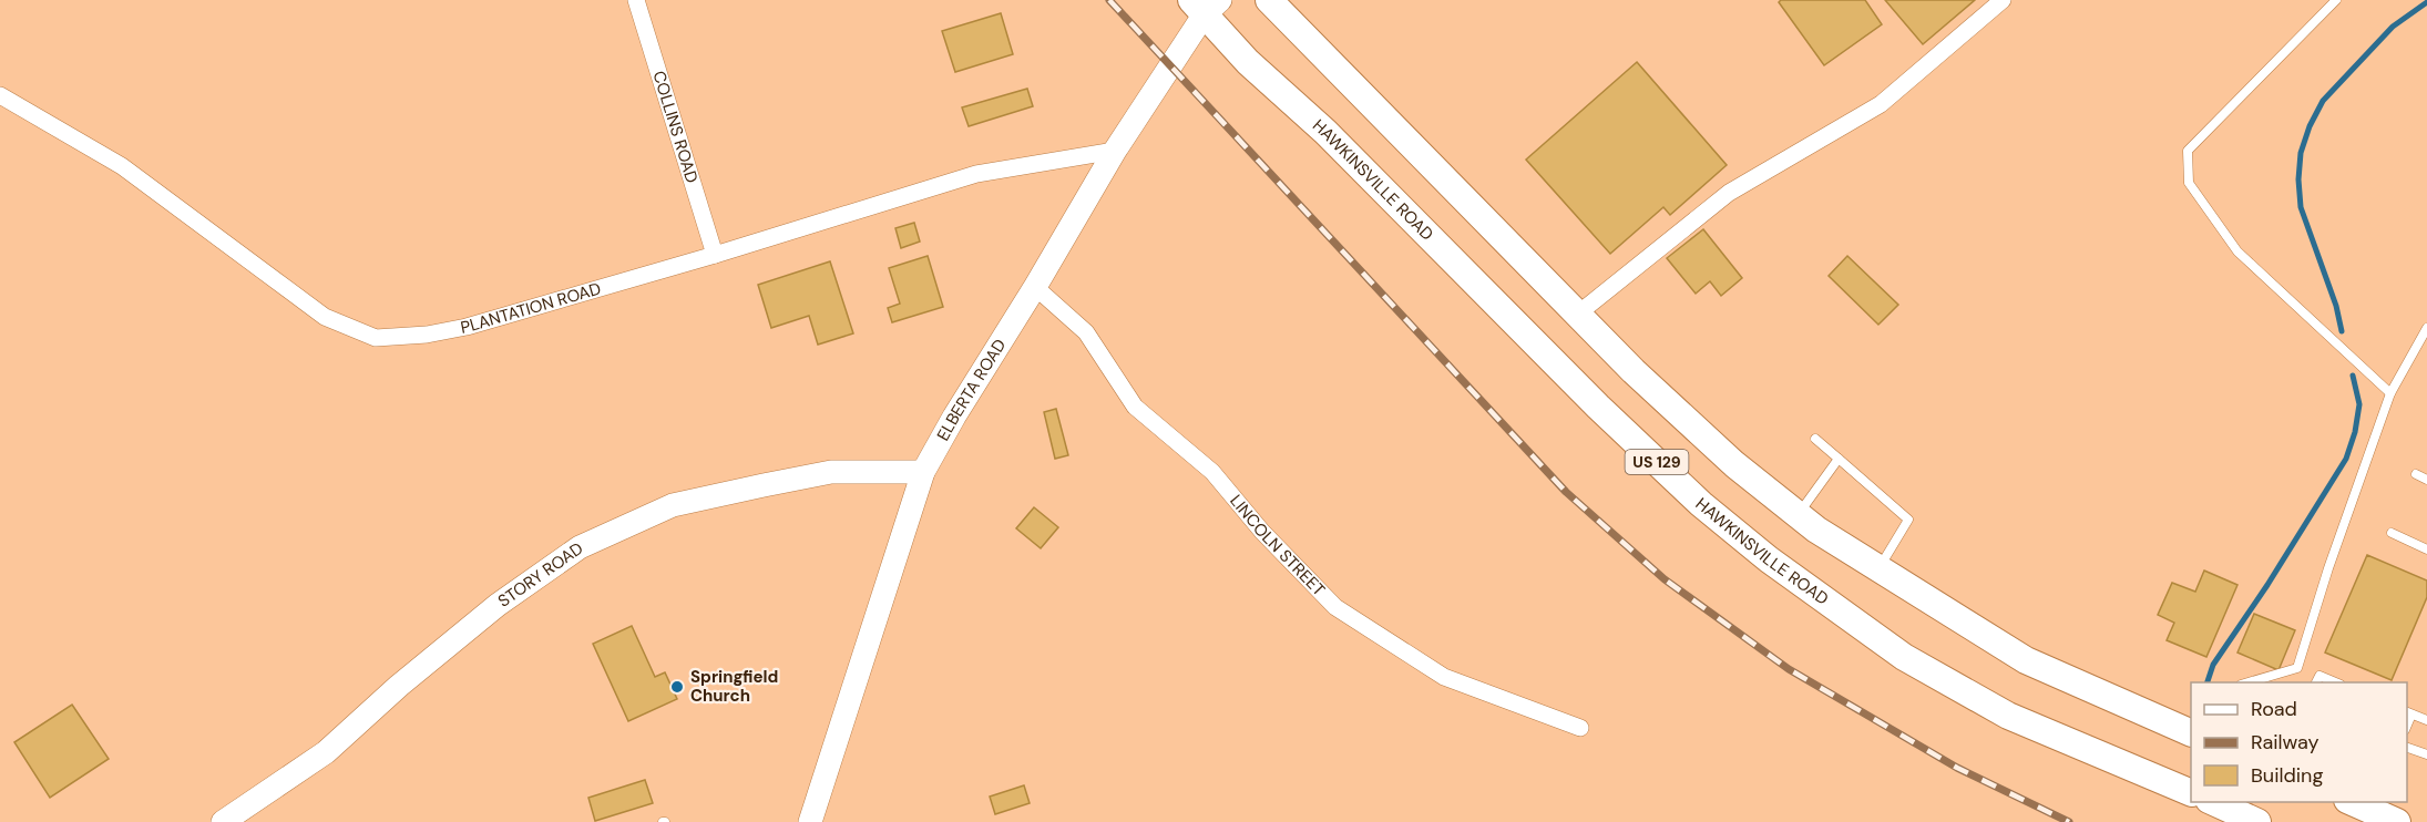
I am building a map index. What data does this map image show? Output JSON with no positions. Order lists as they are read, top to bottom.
{
  "streets": {
    "main road": ["HAWKINSVILLE ROAD", "US 129"],
    "street": [
      "COLLINS ROAD",
      "PLANTATION ROAD",
      "ELBERTA ROAD",
      "LINCOLN STREET",
      "STORY ROAD"
    ]
  },
  "crossings": [
    ["COLLINS ROAD", "PLANTATION ROAD"],
    ["HAWKINSVILLE ROAD", "ELBERTA ROAD"],
    ["PLANTATION ROAD", "ELBERTA ROAD"],
    ["ELBERTA ROAD", "LINCOLN STREET"],
    ["ELBERTA ROAD", "STORY ROAD"]
  ],
  "places": ["Springfield Church"],
  "legend": ["Road", "Railway", "Building"]
}
